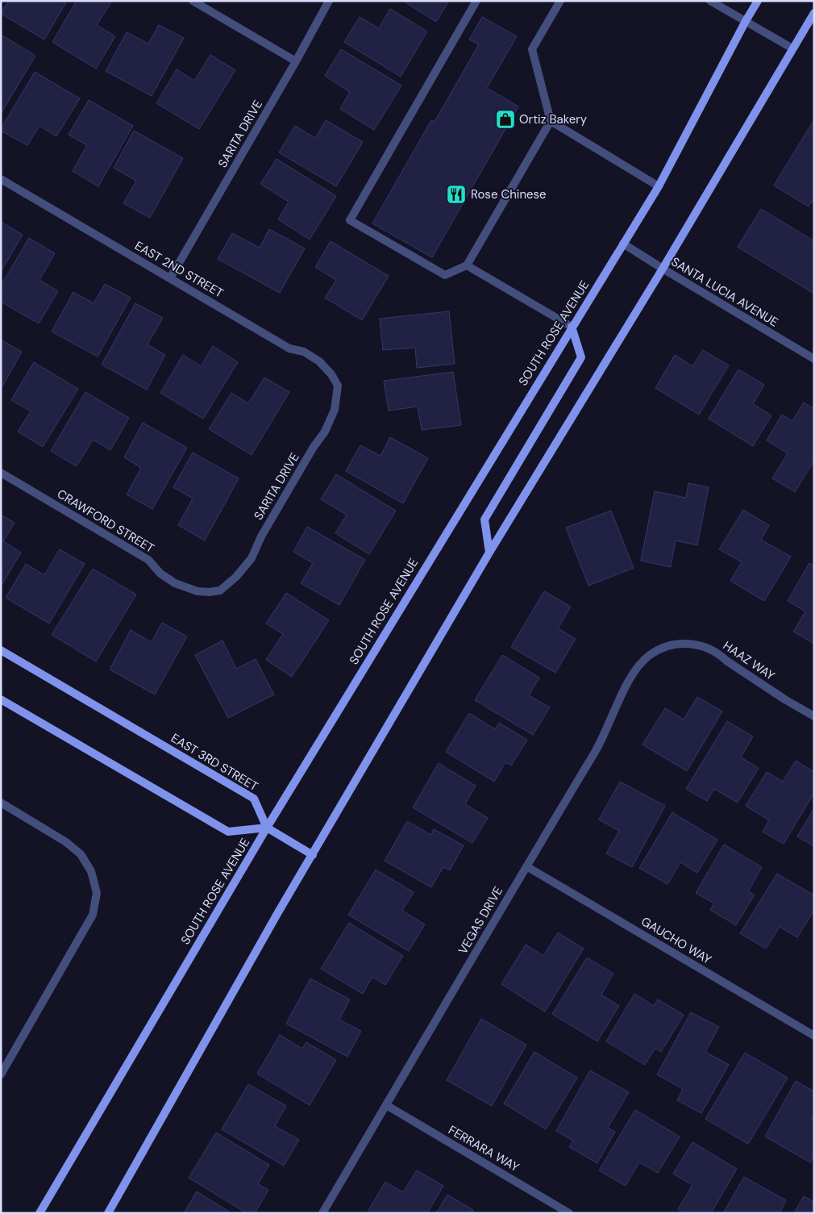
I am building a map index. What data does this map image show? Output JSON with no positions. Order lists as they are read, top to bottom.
{
  "streets": {
    "main road": ["SOUTH ROSE AVENUE", "EAST 3RD STREET"],
    "street": [
      "SARITA DRIVE",
      "EAST 2ND STREET",
      "SANTA LUCIA AVENUE",
      "CRAWFORD STREET",
      "HAAZ WAY",
      "VEGAS DRIVE",
      "GAUCHO WAY",
      "FERRARA WAY"
    ]
  },
  "crossings": [
    ["SARITA DRIVE", "EAST 2ND STREET"],
    ["SARITA DRIVE", "CRAWFORD STREET"],
    ["SANTA LUCIA AVENUE", "SOUTH ROSE AVENUE"],
    ["SOUTH ROSE AVENUE", "EAST 3RD STREET"],
    ["HAAZ WAY", "VEGAS DRIVE"],
    ["VEGAS DRIVE", "GAUCHO WAY"],
    ["VEGAS DRIVE", "FERRARA WAY"]
  ],
  "places": {
    "shop": ["Ortiz Bakery"],
    "restaurant": ["Rose Chinese"]
  }
}
